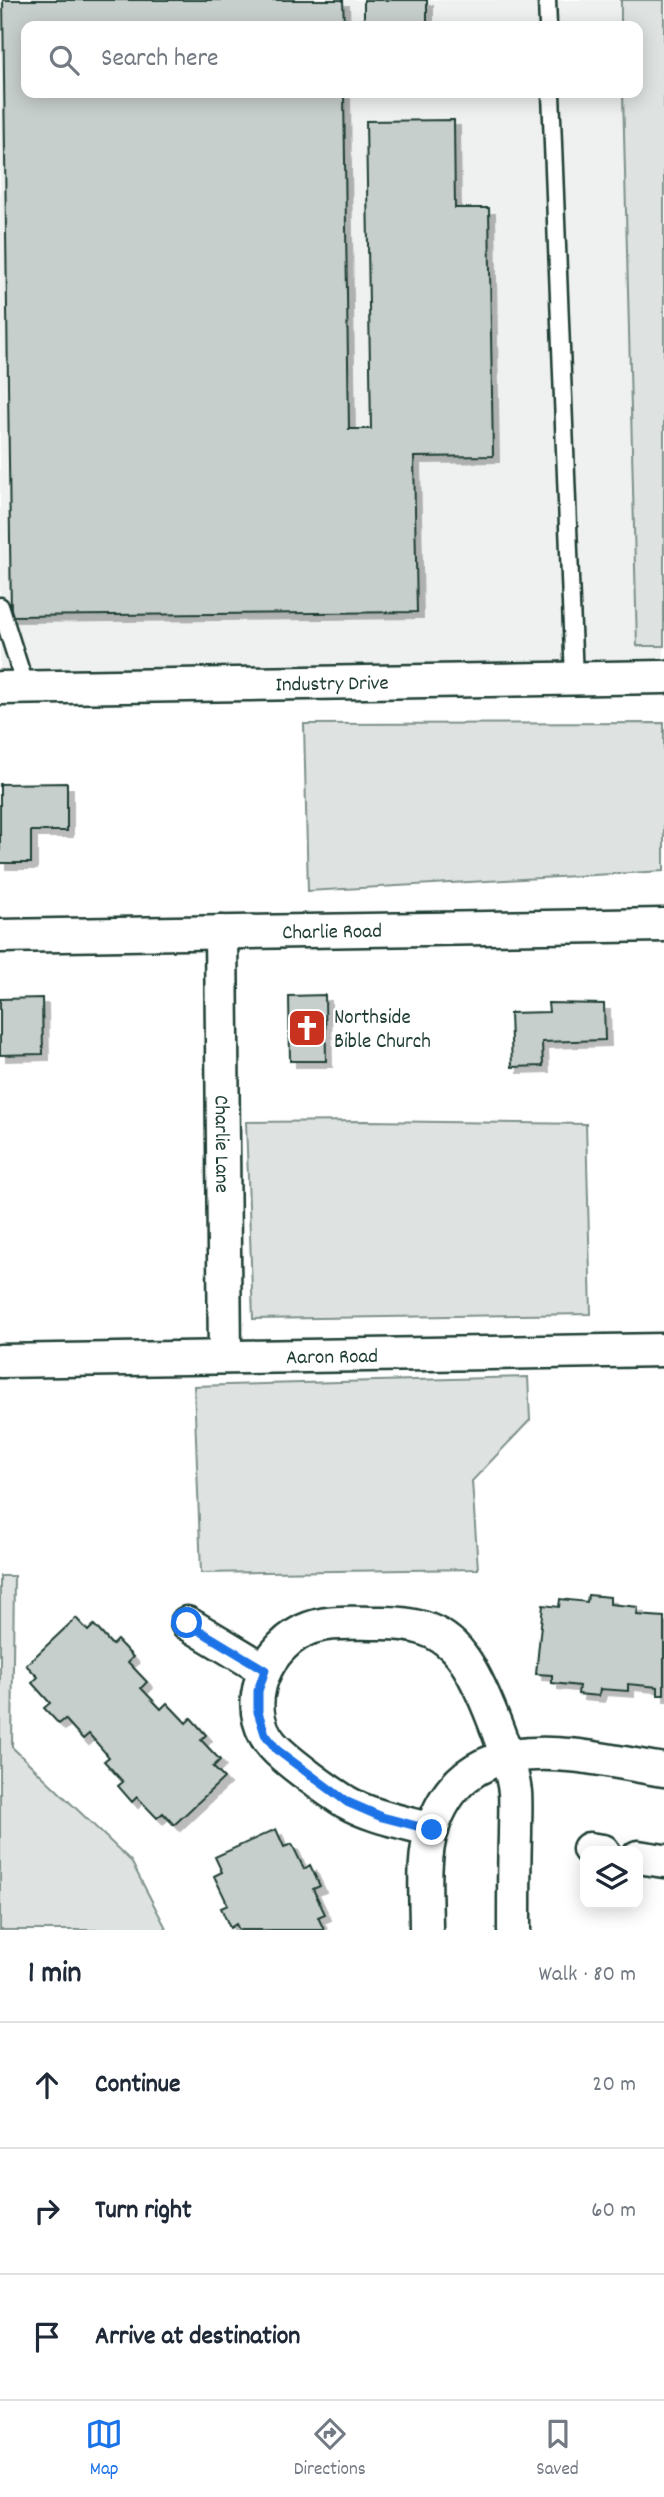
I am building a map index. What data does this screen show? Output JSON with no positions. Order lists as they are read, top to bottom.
{
  "streets": {
    "street": [
      "Industry Drive",
      "Charlie Road",
      "Charlie Lane",
      "Aaron Road"
    ]
  },
  "crossings": [
    ["Charlie Road", "Charlie Lane"],
    ["Charlie Lane", "Aaron Road"]
  ],
  "places": {
    "church": ["Northside Bible Church"]
  },
  "page": {
    "search": "Search here",
    "heading": ["1 min", "Walk · 80 m"],
    "list": [
      ["Continue", "20 m"],
      ["Turn right", "60 m"],
      "Arrive at destination"
    ],
    "nav": ["Map", "Directions", "Saved"]
  }
}
